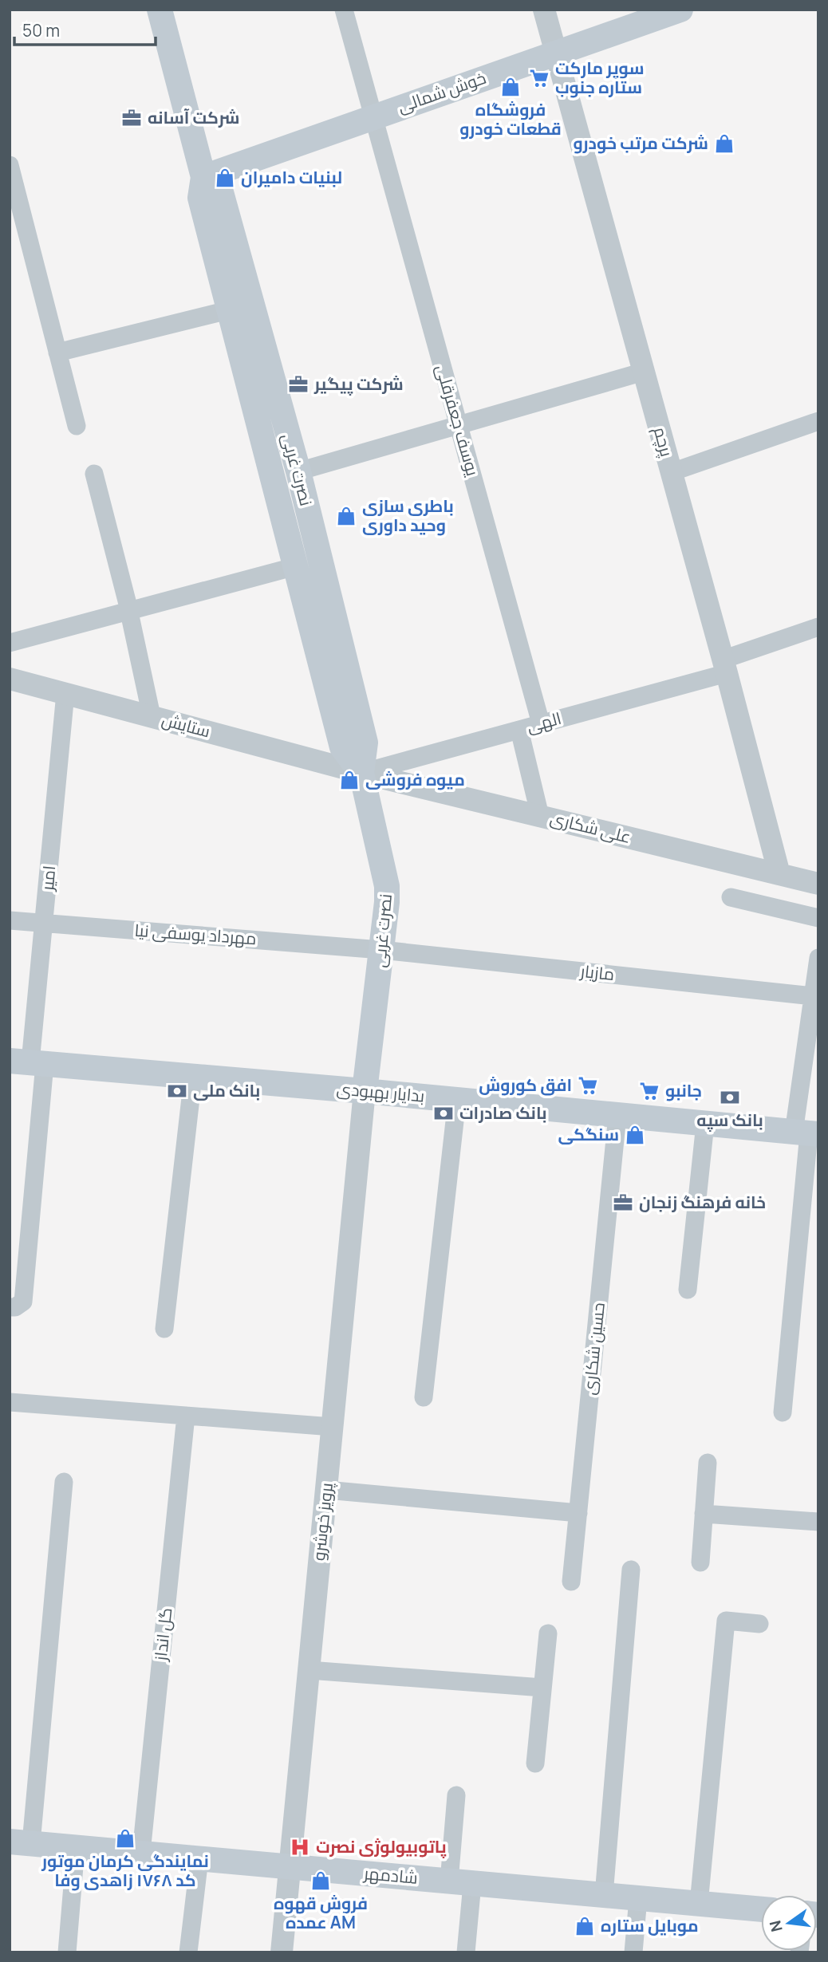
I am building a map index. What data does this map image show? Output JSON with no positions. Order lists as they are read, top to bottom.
{
  "streets": {
    "main road": [
      "خوش شمالی",
      "نصرت غربی",
      "بدایار بهبودی",
      "شادمهر"
    ],
    "street": [
      "یوسف جعفرقلی",
      "پرچم",
      "الهی",
      "ستایش",
      "علی شکاری",
      "امیر",
      "مهرداد یوسفی نیا",
      "مازیار",
      "حسین شکاری",
      "پرویز خوشرو",
      "گل انداز"
    ]
  },
  "crossings": [
    ["خوش شمالی", "یوسف جعفرقلی"],
    ["خوش شمالی", "پرچم"],
    ["خوش شمالی", "نصرت غربی"],
    ["یوسف جعفرقلی", "الهی"],
    ["پرچم", "الهی"],
    ["پرچم", "علی شکاری"],
    ["نصرت غربی", "الهی"],
    ["نصرت غربی", "ستایش"],
    ["نصرت غربی", "علی شکاری"],
    ["نصرت غربی", "مهرداد یوسفی نیا"],
    ["نصرت غربی", "مازیار"],
    ["نصرت غربی", "بدایار بهبودی"],
    ["نصرت غربی", "پرویز خوشرو"],
    ["الهی", "ستایش"],
    ["الهی", "علی شکاری"],
    ["ستایش", "علی شکاری"],
    ["ستایش", "امیر"],
    ["امیر", "مهرداد یوسفی نیا"],
    ["امیر", "بدایار بهبودی"],
    ["مهرداد یوسفی نیا", "مازیار"],
    ["بدایار بهبودی", "حسین شکاری"],
    ["بدایار بهبودی", "پرویز خوشرو"],
    ["پرویز خوشرو", "شادمهر"],
    ["گل انداز", "شادمهر"]
  ],
  "places": {
    "supermarket": ["سوپر مارکت ستاره جنوب", "افق کوروش", "جانبو"],
    "shop": [
      "فروشگاه قطعات خودرو",
      "شرکت مرتب خودرو",
      "لبنیات دامیران",
      "باطری سازی وحید داوری",
      "میوه فروشی",
      "سنگکی",
      "نمایندگی کرمان موتور کد ۱۷۶۸ زاهدی وفا",
      "فروش قهوه عمده AM",
      "موبایل ستاره"
    ],
    "office": ["شرکت آسانه", "شرکت پیگیر", "خانه فرهنگ زنجان"],
    "bank": ["بانک ملی", "بانک سپه", "بانک صادرات"],
    "hospital": ["پاتوبیولوژی نصرت"]
  },
  "scale_bar": "50 m",
  "north": "left"
}
